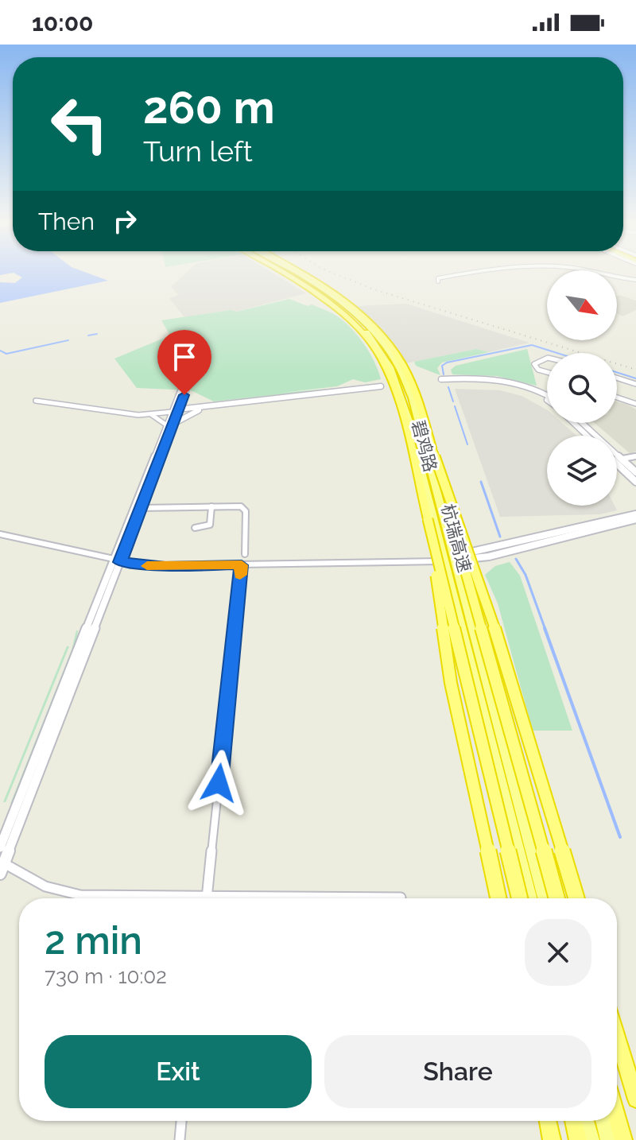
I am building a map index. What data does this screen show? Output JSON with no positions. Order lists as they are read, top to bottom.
{
  "streets": {
    "highway": ["碧鸡路", "杭瑞高速"]
  },
  "north": "bottom right",
  "page": {
    "status": "10:00",
    "turn": ["260 m", "Turn left"],
    "then": "Then",
    "heading": ["2 min", "730 m · 10:02"],
    "buttons": ["Exit", "Share"]
  }
}
